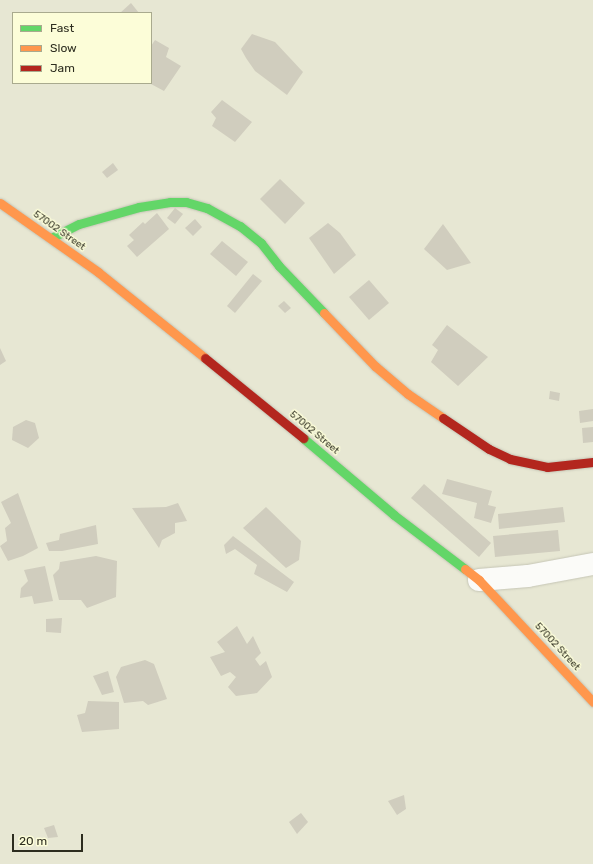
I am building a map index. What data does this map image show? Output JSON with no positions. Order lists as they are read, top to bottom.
{
  "streets": {
    "street": ["57002 Street"]
  },
  "legend": ["Fast", "Slow", "Jam"],
  "scale_bar": "20 m"
}
